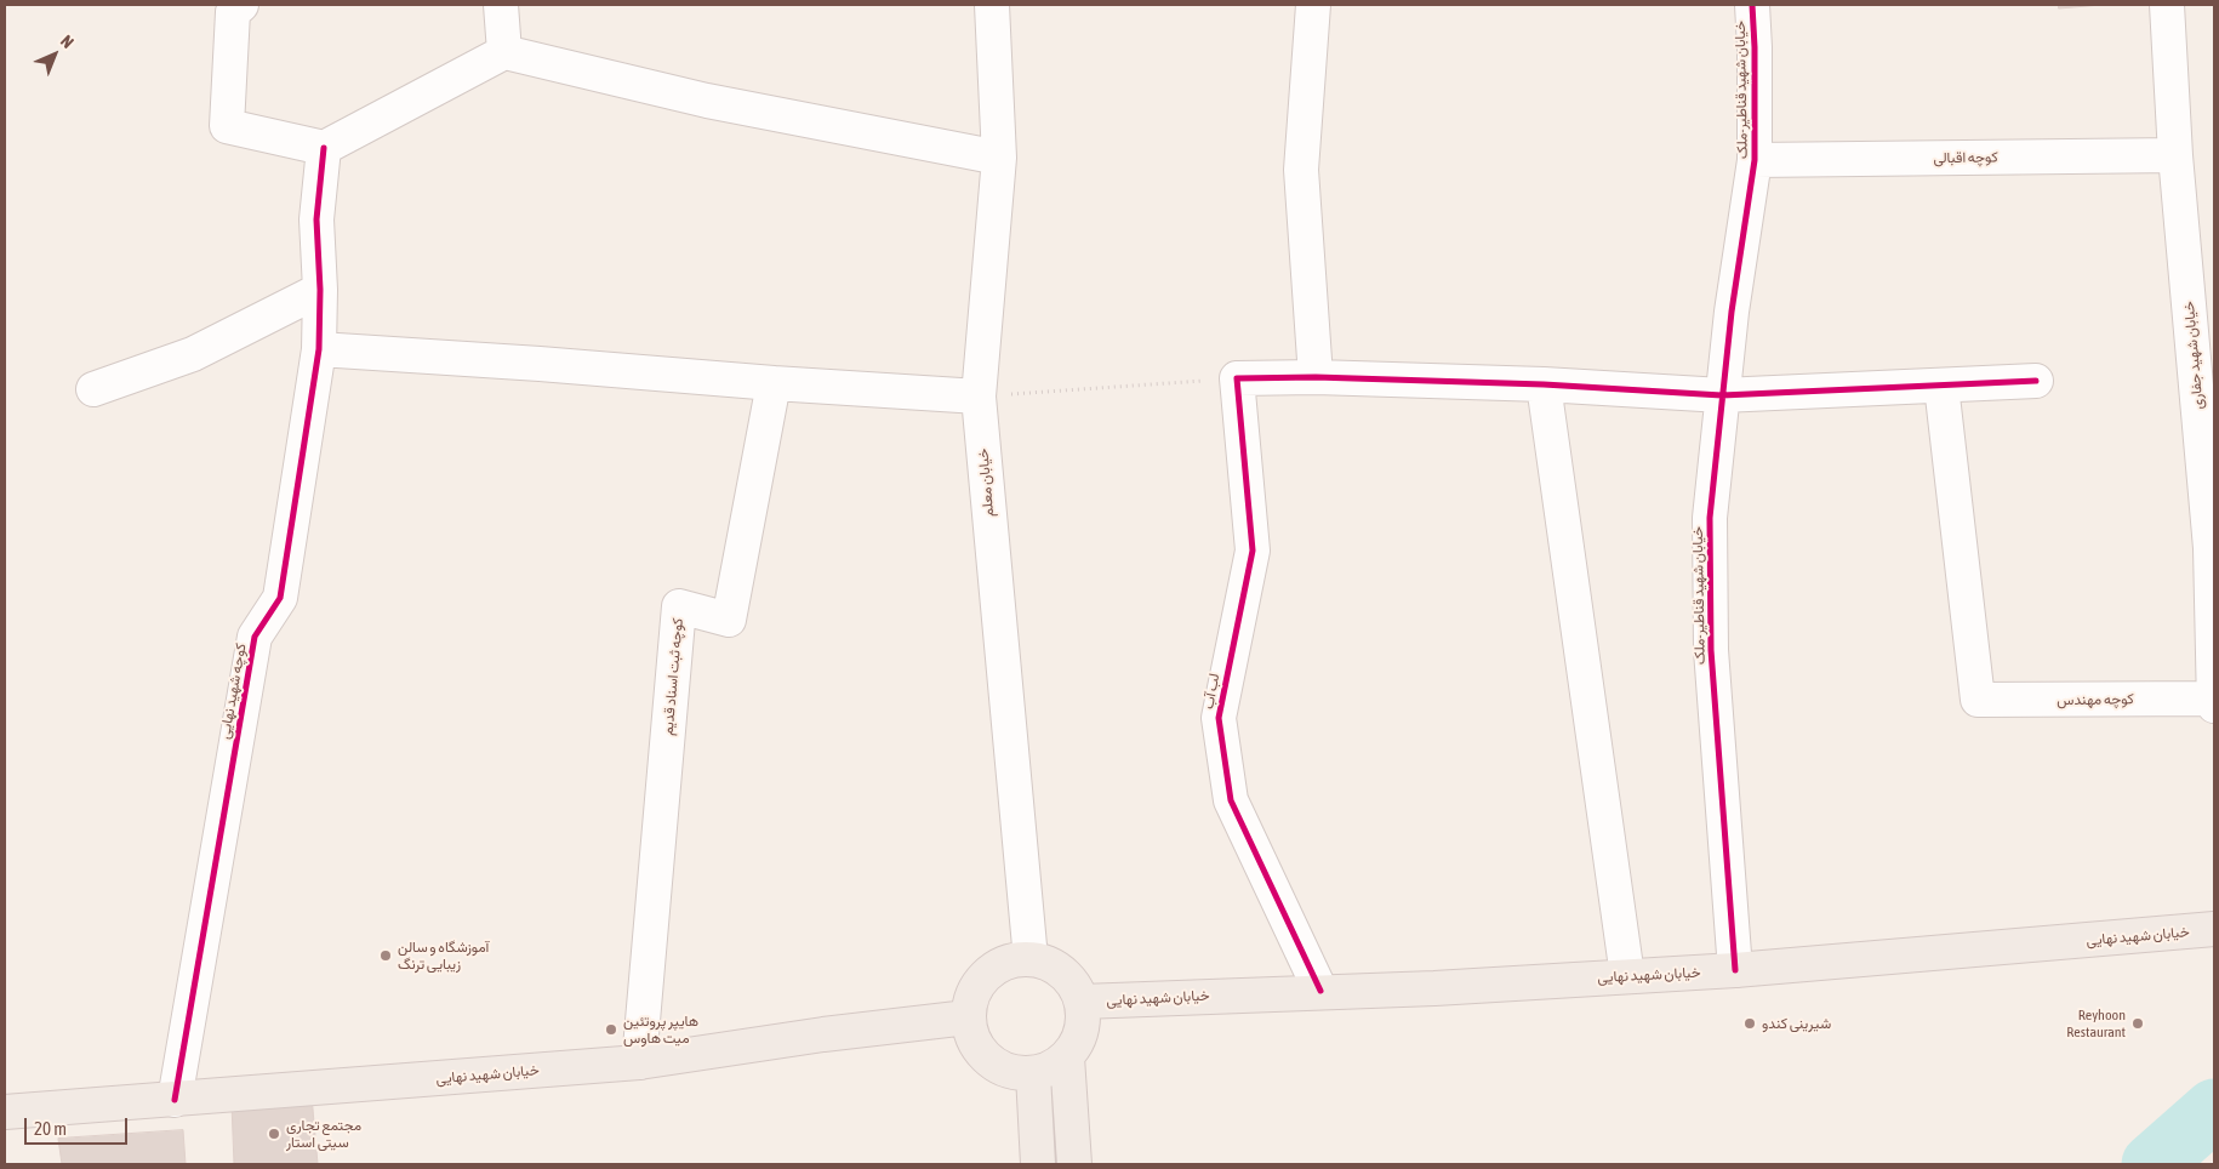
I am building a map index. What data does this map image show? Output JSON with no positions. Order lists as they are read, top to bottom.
{
  "streets": {
    "main road": ["خیابان شهید نهایی"],
    "street": [
      "خیابان شهید قناطیر-ملک",
      "کوچه اقبالی",
      "خیابان شهید جفاری",
      "خیابان معلم",
      "کوچه ثبت اسناد قدیم",
      "کوچه شهید نهایی",
      "لب آب",
      "کوچه مهندس"
    ]
  },
  "crossings": [
    ["خیابان شهید قناطیر-ملک", "کوچه اقبالی"],
    ["خیابان شهید قناطیر-ملک", "خیابان شهید نهایی"],
    ["کوچه اقبالی", "خیابان شهید جفاری"],
    ["خیابان شهید جفاری", "کوچه مهندس"],
    ["خیابان معلم", "خیابان شهید نهایی"],
    ["کوچه ثبت اسناد قدیم", "خیابان شهید نهایی"],
    ["کوچه شهید نهایی", "خیابان شهید نهایی"],
    ["لب آب", "خیابان شهید نهایی"]
  ],
  "places": [
    "آموزشگاه و سالن زیبایی ترنگ",
    "شیرینی کندو",
    "Reyhoon Restaurant",
    "هایپر پروتئین میت هاوس",
    "مجتمع تجاری سیتی استار"
  ],
  "scale_bar": "20 m",
  "north": "top right"
}
